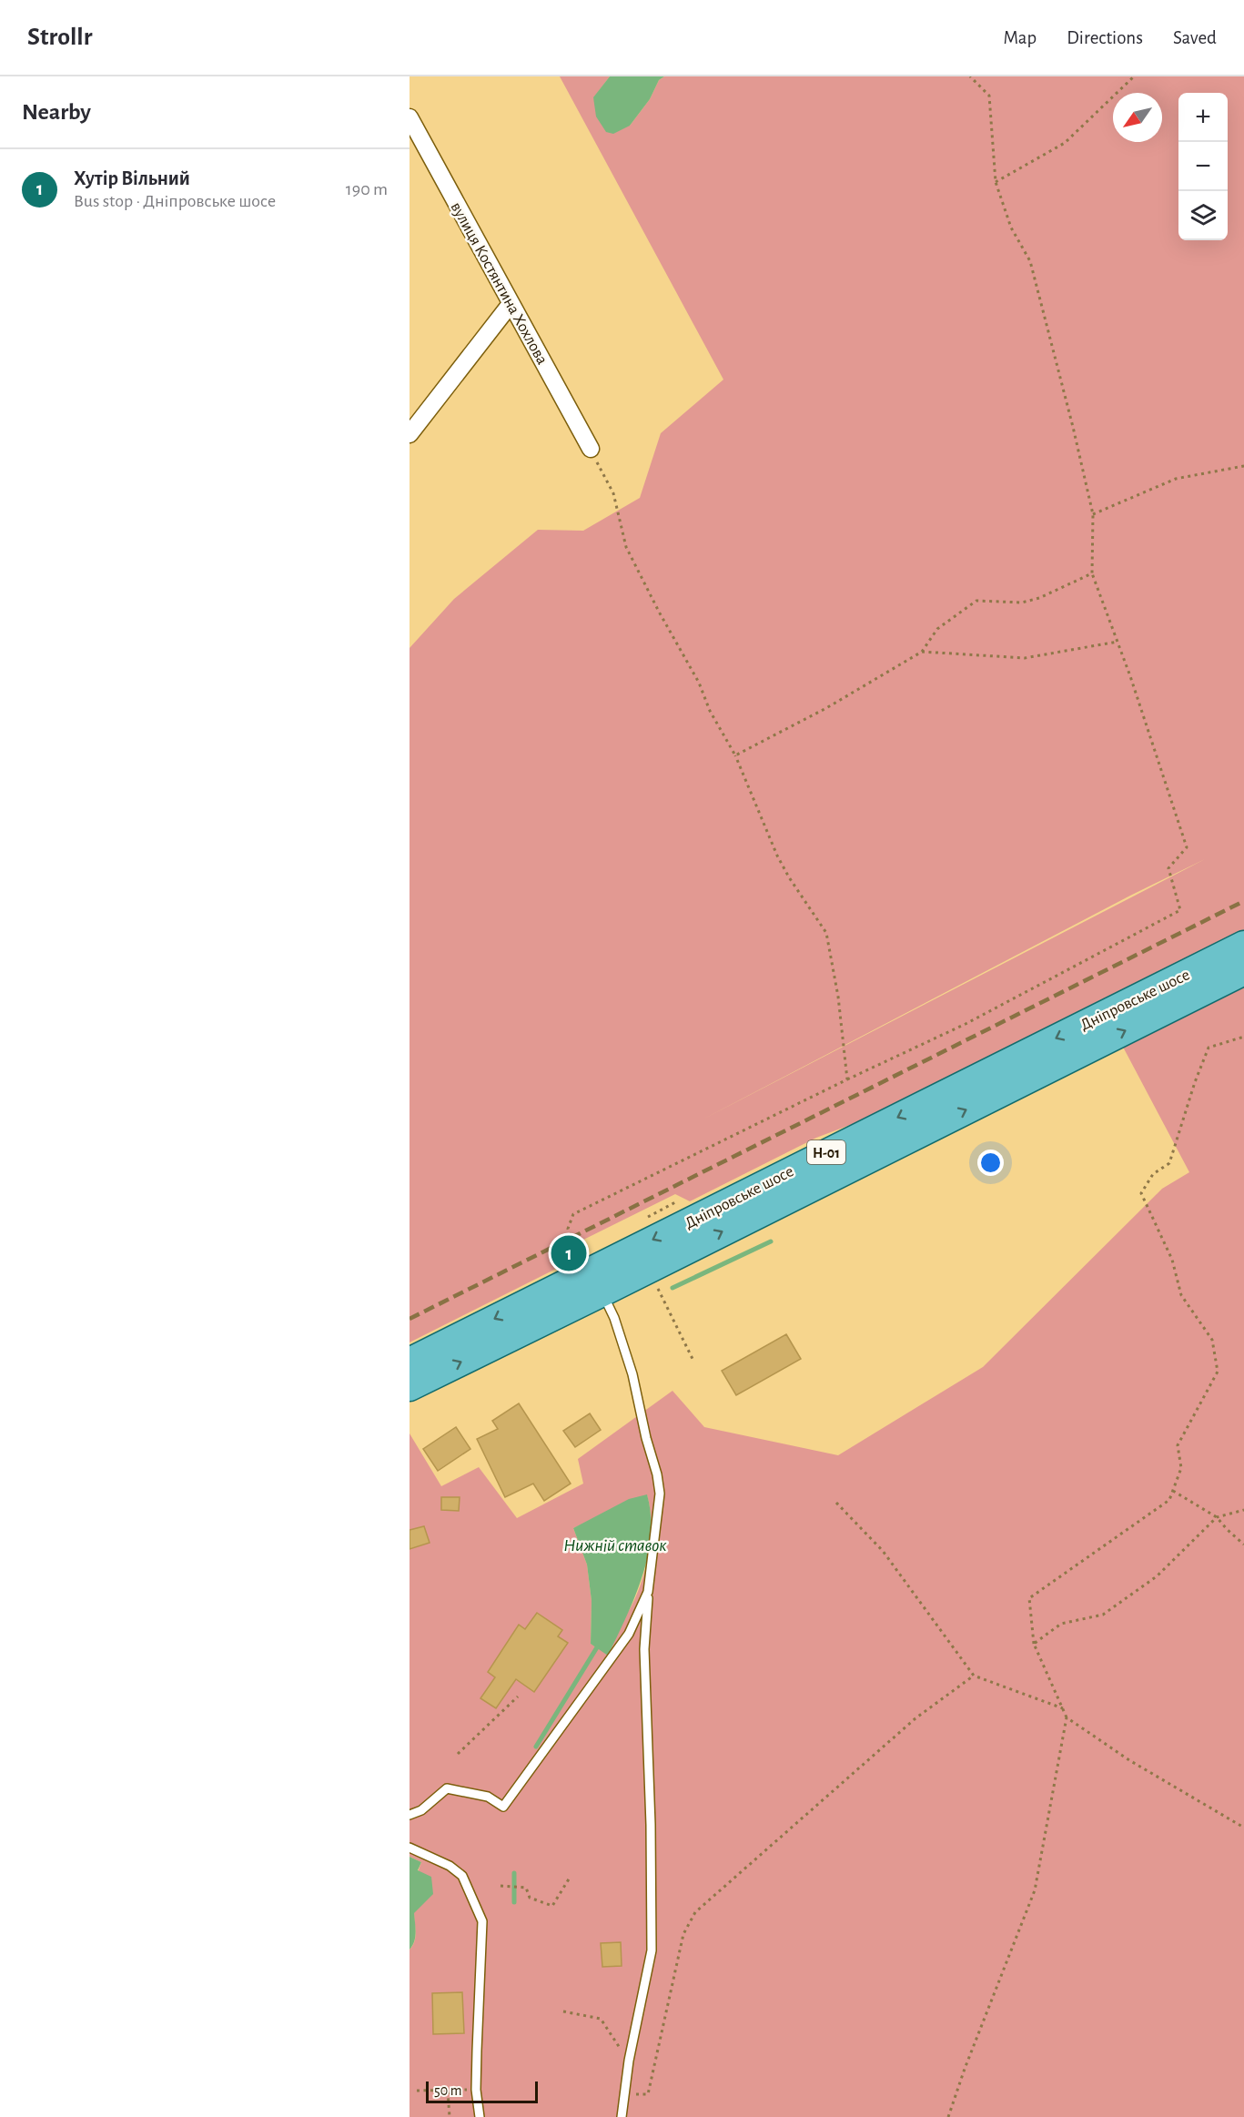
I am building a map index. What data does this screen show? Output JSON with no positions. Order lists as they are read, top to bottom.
{
  "streets": {
    "main road": ["Дніпровське шосе", "Н-01"],
    "street": ["вулиця Костянтина Хохлова"]
  },
  "water": ["Нижній ставок"],
  "scale_bar": "50 m",
  "north": "bottom left",
  "page": {
    "header": "Strollr",
    "nav": ["Map", "Directions", "Saved"],
    "heading": "Nearby",
    "map_buttons": ["+", "−"],
    "list": [
      {
        "mark": "1",
        "name": "Хутір Вільний",
        "note": "Bus stop · Дніпровське шосе",
        "value": "190 m"
      }
    ],
    "pins": "1",
    "scale": "50 m"
  }
}
